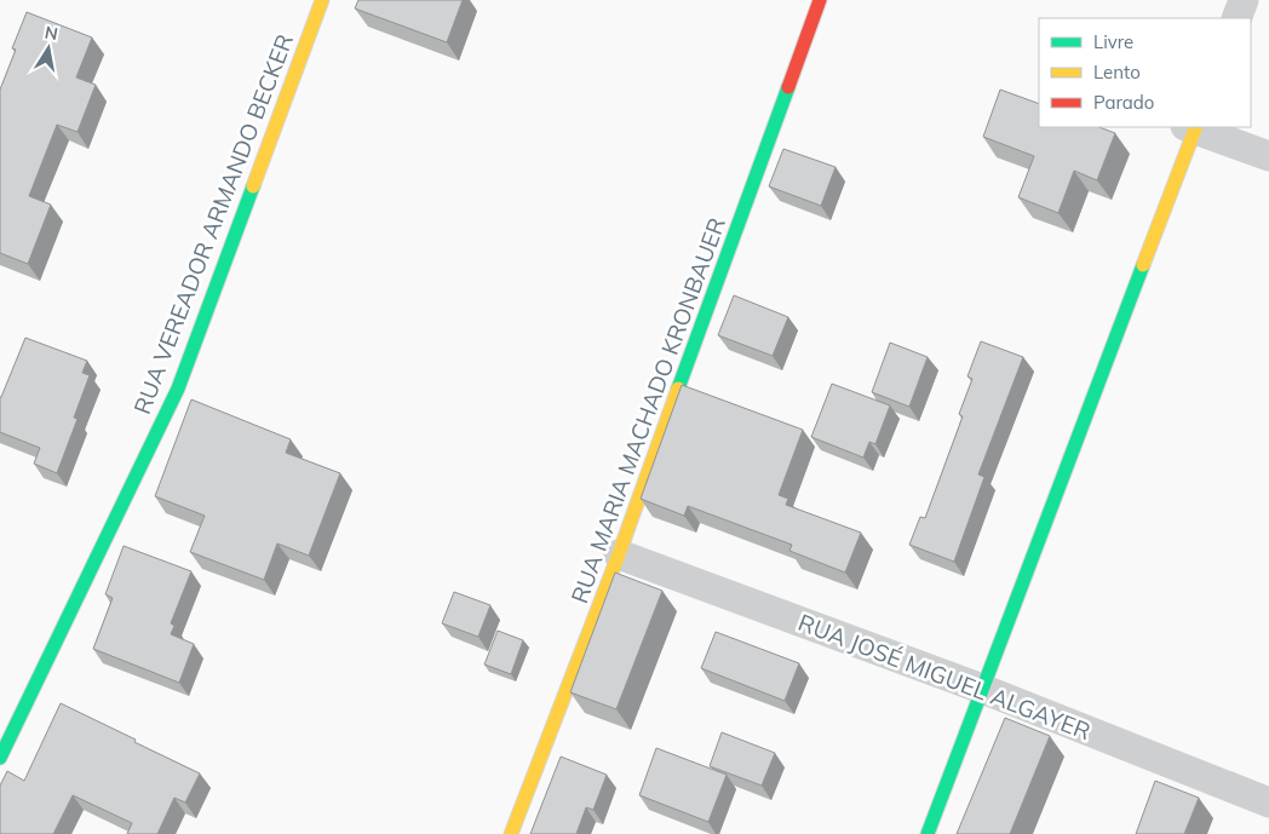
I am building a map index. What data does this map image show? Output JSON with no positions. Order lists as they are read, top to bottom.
{
  "streets": {
    "street": ["RUA VEREADOR ARMANDO BECKER", "RUA MARIA MACHADO KRONBAUER", "RUA JOSÉ MIGUEL ALGAYER"]
  },
  "crossings": [
    ["RUA MARIA MACHADO KRONBAUER", "RUA JOSÉ MIGUEL ALGAYER"]
  ],
  "legend": ["Livre", "Lento", "Parado"],
  "north": "top"
}
